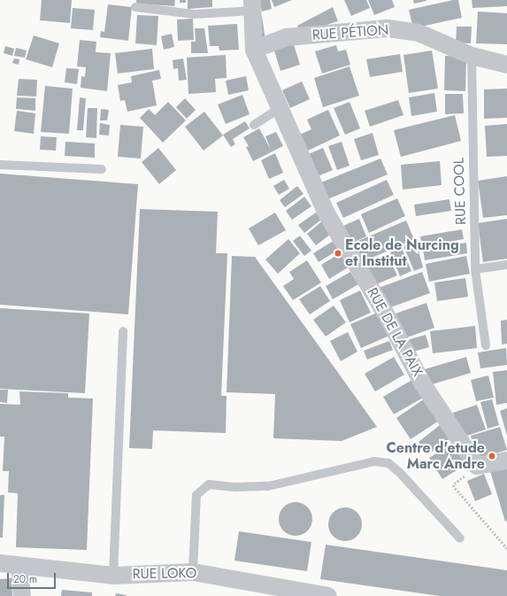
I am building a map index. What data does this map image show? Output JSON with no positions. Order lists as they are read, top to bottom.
{
  "streets": {
    "street": ["RUE PÉTION", "RUE DE LA PAIX", "RUE LOKO"],
    "lane": ["RUE COOL"]
  },
  "crossings": [
    ["RUE PÉTION", "RUE COOL"],
    ["RUE PÉTION", "RUE DE LA PAIX"]
  ],
  "places": ["Ecole de Nurcing et Institut", "Centre d'etude Marc Andre"],
  "scale_bar": "20 m"
}
